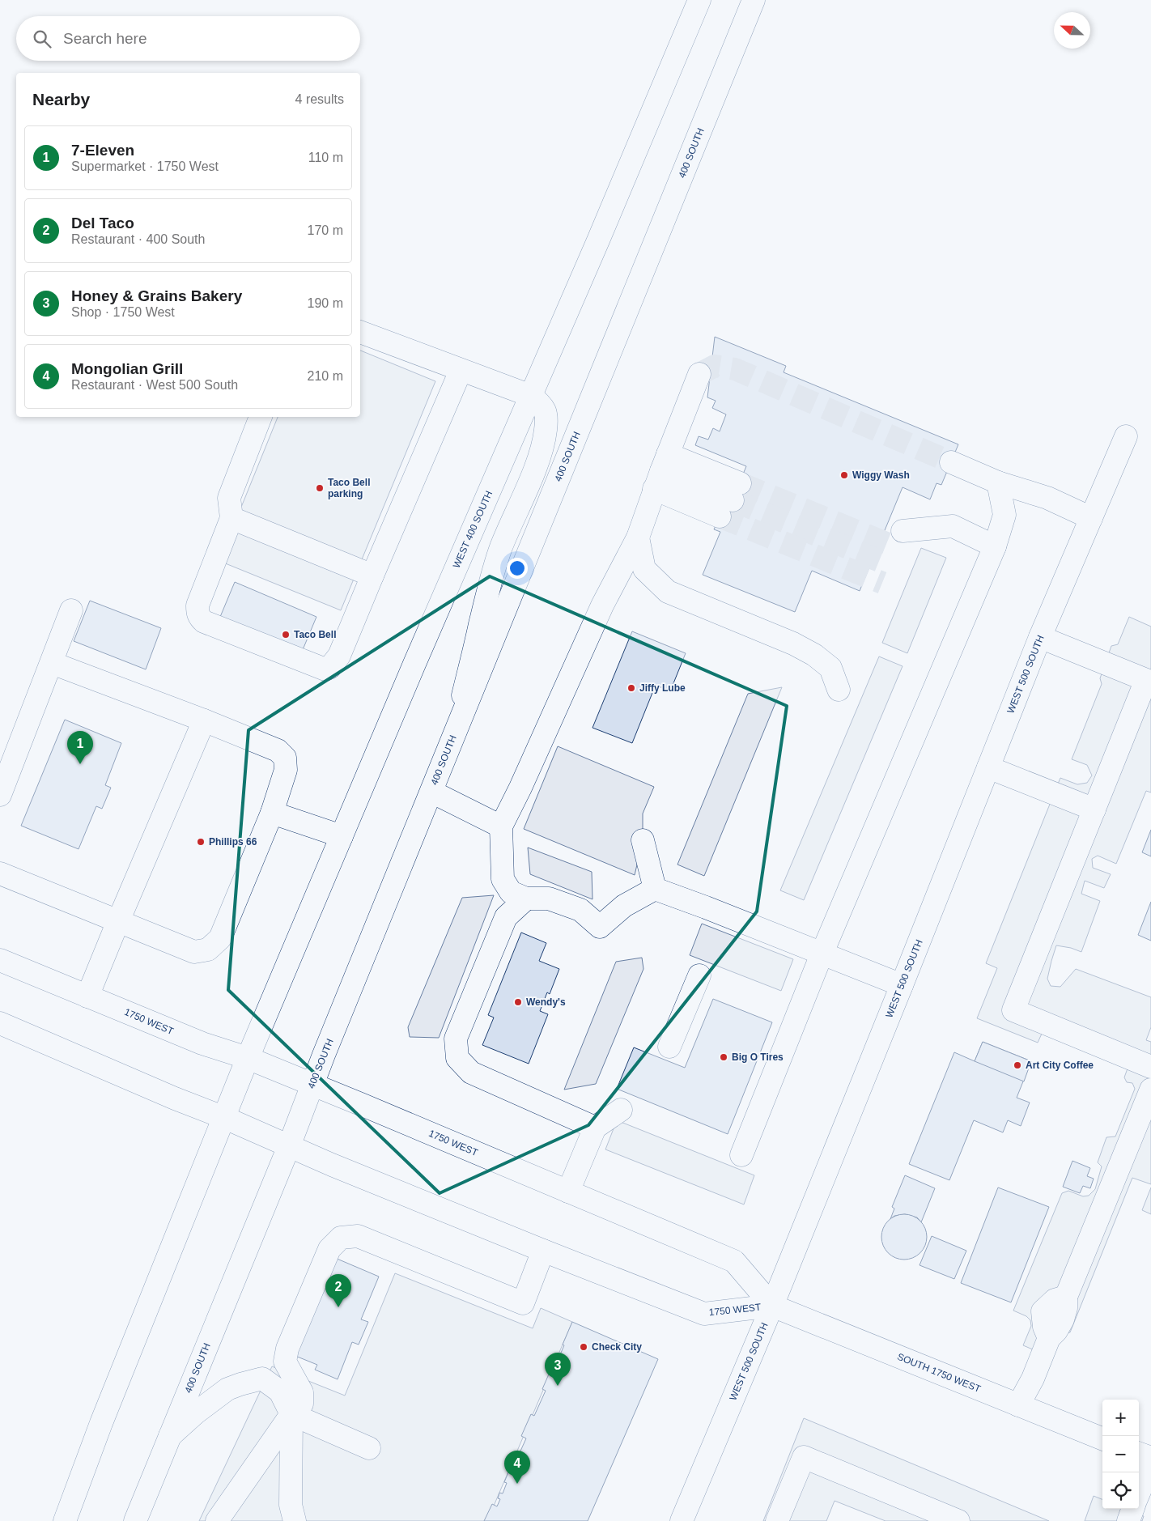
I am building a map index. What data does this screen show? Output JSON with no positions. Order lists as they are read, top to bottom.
{
  "streets": {
    "main road": [
      "400 SOUTH",
      "WEST 400 SOUTH",
      "WEST 500 SOUTH",
      "1750 WEST",
      "SOUTH 1750 WEST"
    ]
  },
  "crossings": [
    ["400 SOUTH", "1750 WEST"],
    ["WEST 500 SOUTH", "1750 WEST"],
    ["WEST 500 SOUTH", "SOUTH 1750 WEST"],
    ["1750 WEST", "SOUTH 1750 WEST"]
  ],
  "places": [
    "Wiggy Wash",
    "Taco Bell parking",
    "Taco Bell",
    "Jiffy Lube",
    "Phillips 66",
    "Wendy's",
    "Big O Tires",
    "Art City Coffee",
    "Check City"
  ],
  "north": "left",
  "page": {
    "search": "Search here",
    "heading": ["Nearby", "4 results"],
    "list": [
      {
        "mark": "1",
        "name": "7-Eleven",
        "note": "Supermarket · 1750 West",
        "value": "110 m"
      },
      {
        "mark": "2",
        "name": "Del Taco",
        "note": "Restaurant · 400 South",
        "value": "170 m"
      },
      {
        "mark": "3",
        "name": "Honey & Grains Bakery",
        "note": "Shop · 1750 West",
        "value": "190 m"
      },
      {
        "mark": "4",
        "name": "Mongolian Grill",
        "note": "Restaurant · West 500 South",
        "value": "210 m"
      }
    ],
    "pins": [
      "1",
      "2",
      "3",
      "4"
    ],
    "map_buttons": ["+", "−"]
  }
}
